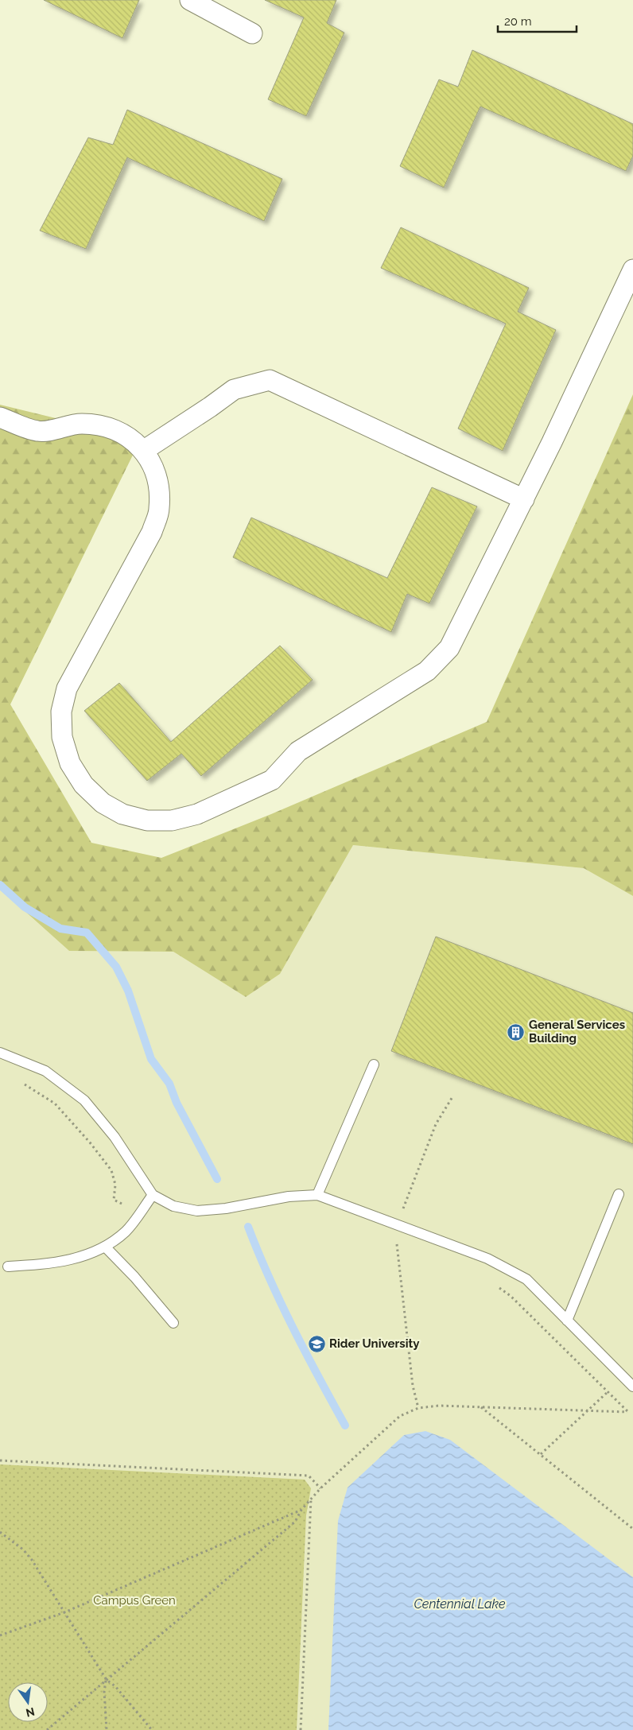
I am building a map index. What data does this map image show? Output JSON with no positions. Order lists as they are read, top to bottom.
{
  "water": ["Centennial Lake"],
  "parks": ["Campus Green"],
  "places": {
    "building": ["General Services Building"],
    "school or university": ["Rider University"]
  },
  "scale_bar": "20 m",
  "north": "bottom"
}
